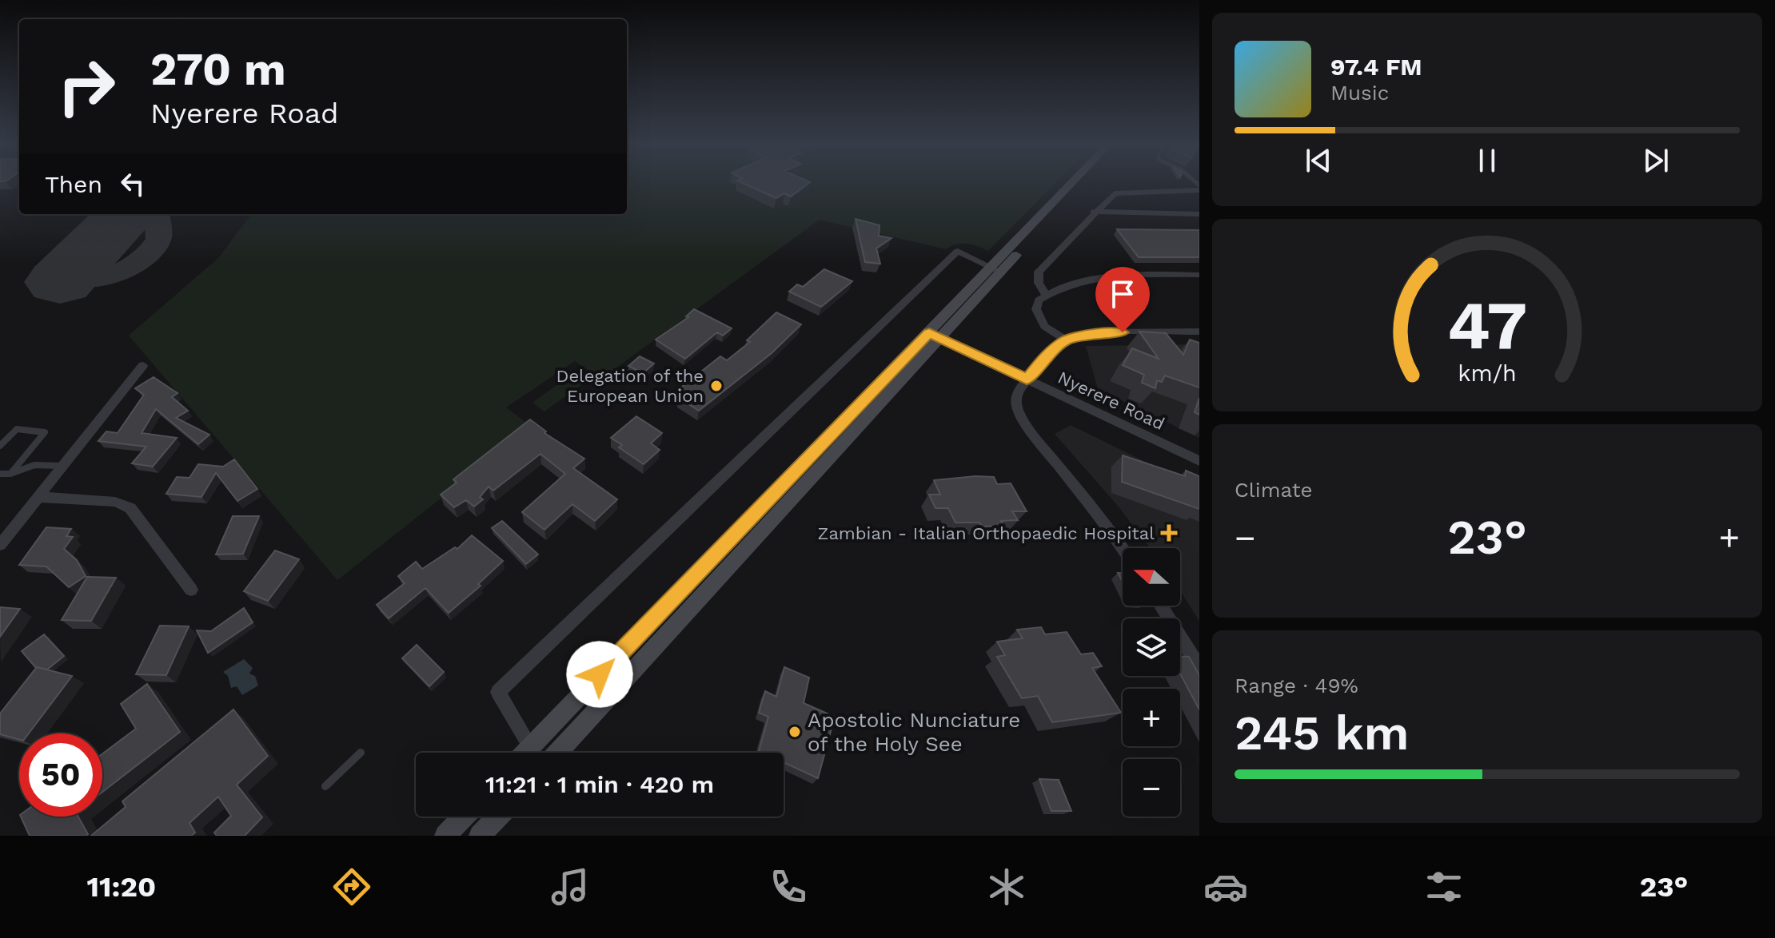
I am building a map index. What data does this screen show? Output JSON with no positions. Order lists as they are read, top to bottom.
{
  "streets": {
    "street": ["Nyerere Road"]
  },
  "places": {
    "other": ["Delegation of the European Union", "Apostolic Nunciature of the Holy See"],
    "health": ["Zambian - Italian Orthopaedic Hospital"]
  },
  "north": "left",
  "page": {
    "turn": ["270 m", "Nyerere Road"],
    "song": ["97.4 FM", "Music"],
    "then": "Then",
    "tile": [
      "Climate",
      ["Range · 49%", "245 km"]
    ],
    "heat": ["−", "23°", "+"],
    "map_buttons": ["+", "−"],
    "limit": "50",
    "trip": "11:21 · 1 min · 420 m",
    "tabs": ["11:20", "23°"],
    "gauge": ["47", "km/h"]
  }
}
